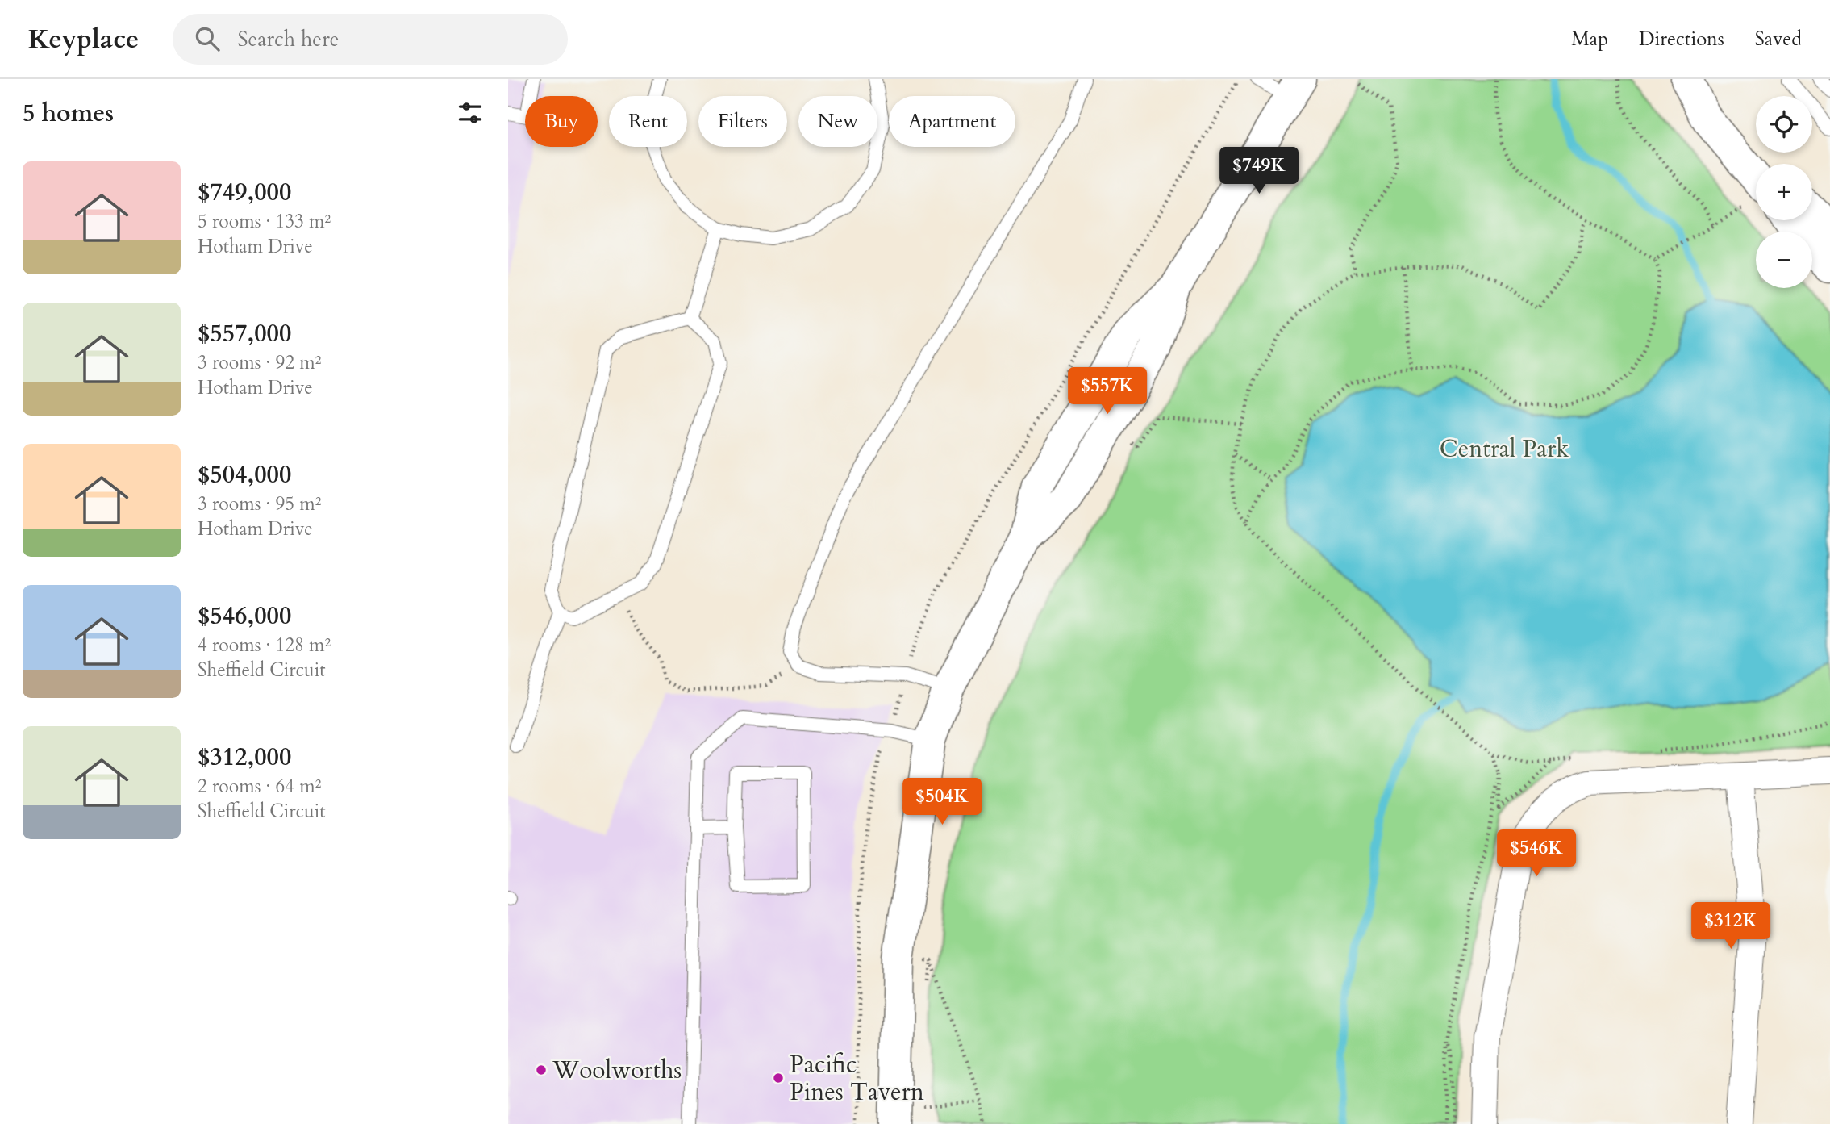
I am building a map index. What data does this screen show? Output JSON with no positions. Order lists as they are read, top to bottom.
{
  "parks": ["Central Park"],
  "places": ["Woolworths", "Pacific Pines Tavern"],
  "page": {
    "header": "Keyplace",
    "search": "Search here",
    "nav": ["Map", "Directions", "Saved"],
    "heading": "5 homes",
    "map_buttons": ["+", "−"],
    "chip": [
      "Buy",
      "Rent",
      "Filters",
      "New",
      "Apartment"
    ],
    "list": [
      {
        "name": "$749,000",
        "note": "5 rooms · 133 m² · Hotham Drive"
      },
      {
        "name": "$557,000",
        "note": "3 rooms · 92 m² · Hotham Drive"
      },
      {
        "name": "$504,000",
        "note": "3 rooms · 95 m² · Hotham Drive"
      },
      {
        "name": "$546,000",
        "note": "4 rooms · 128 m² · Sheffield Circuit"
      },
      {
        "name": "$312,000",
        "note": "2 rooms · 64 m² · Sheffield Circuit"
      }
    ],
    "price": [
      "$749K",
      "$557K",
      "$504K",
      "$546K",
      "$312K"
    ]
  }
}
